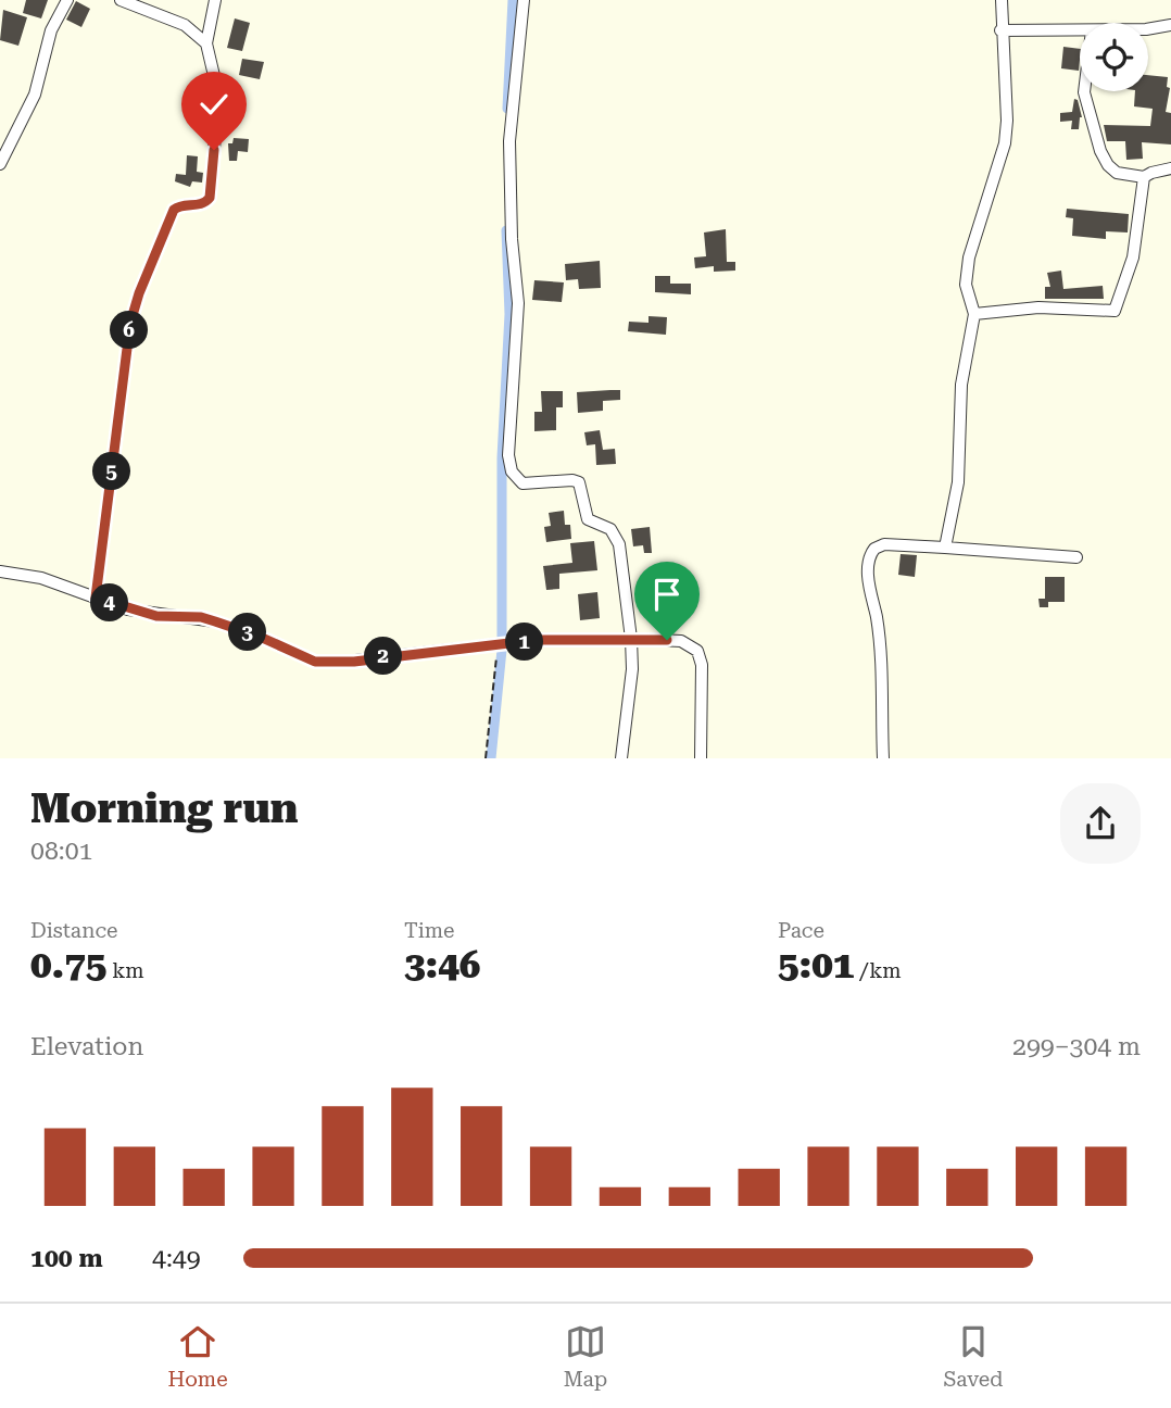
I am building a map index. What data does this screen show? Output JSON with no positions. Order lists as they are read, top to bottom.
{
  "page": {
    "pins": [
      "6",
      "5",
      "4",
      "3",
      "1",
      "2"
    ],
    "heading": ["Morning run", "08:01"],
    "stats": [
      ["Distance", "0.75 km"],
      ["Time", "3:46"],
      ["Pace", "5:01 /km"]
    ],
    "chart": ["Elevation", "299–304 m"],
    "list": [
      {
        "name": "100 m",
        "note": "4:49"
      }
    ],
    "tabs": ["Home", "Map", "Saved"]
  }
}
